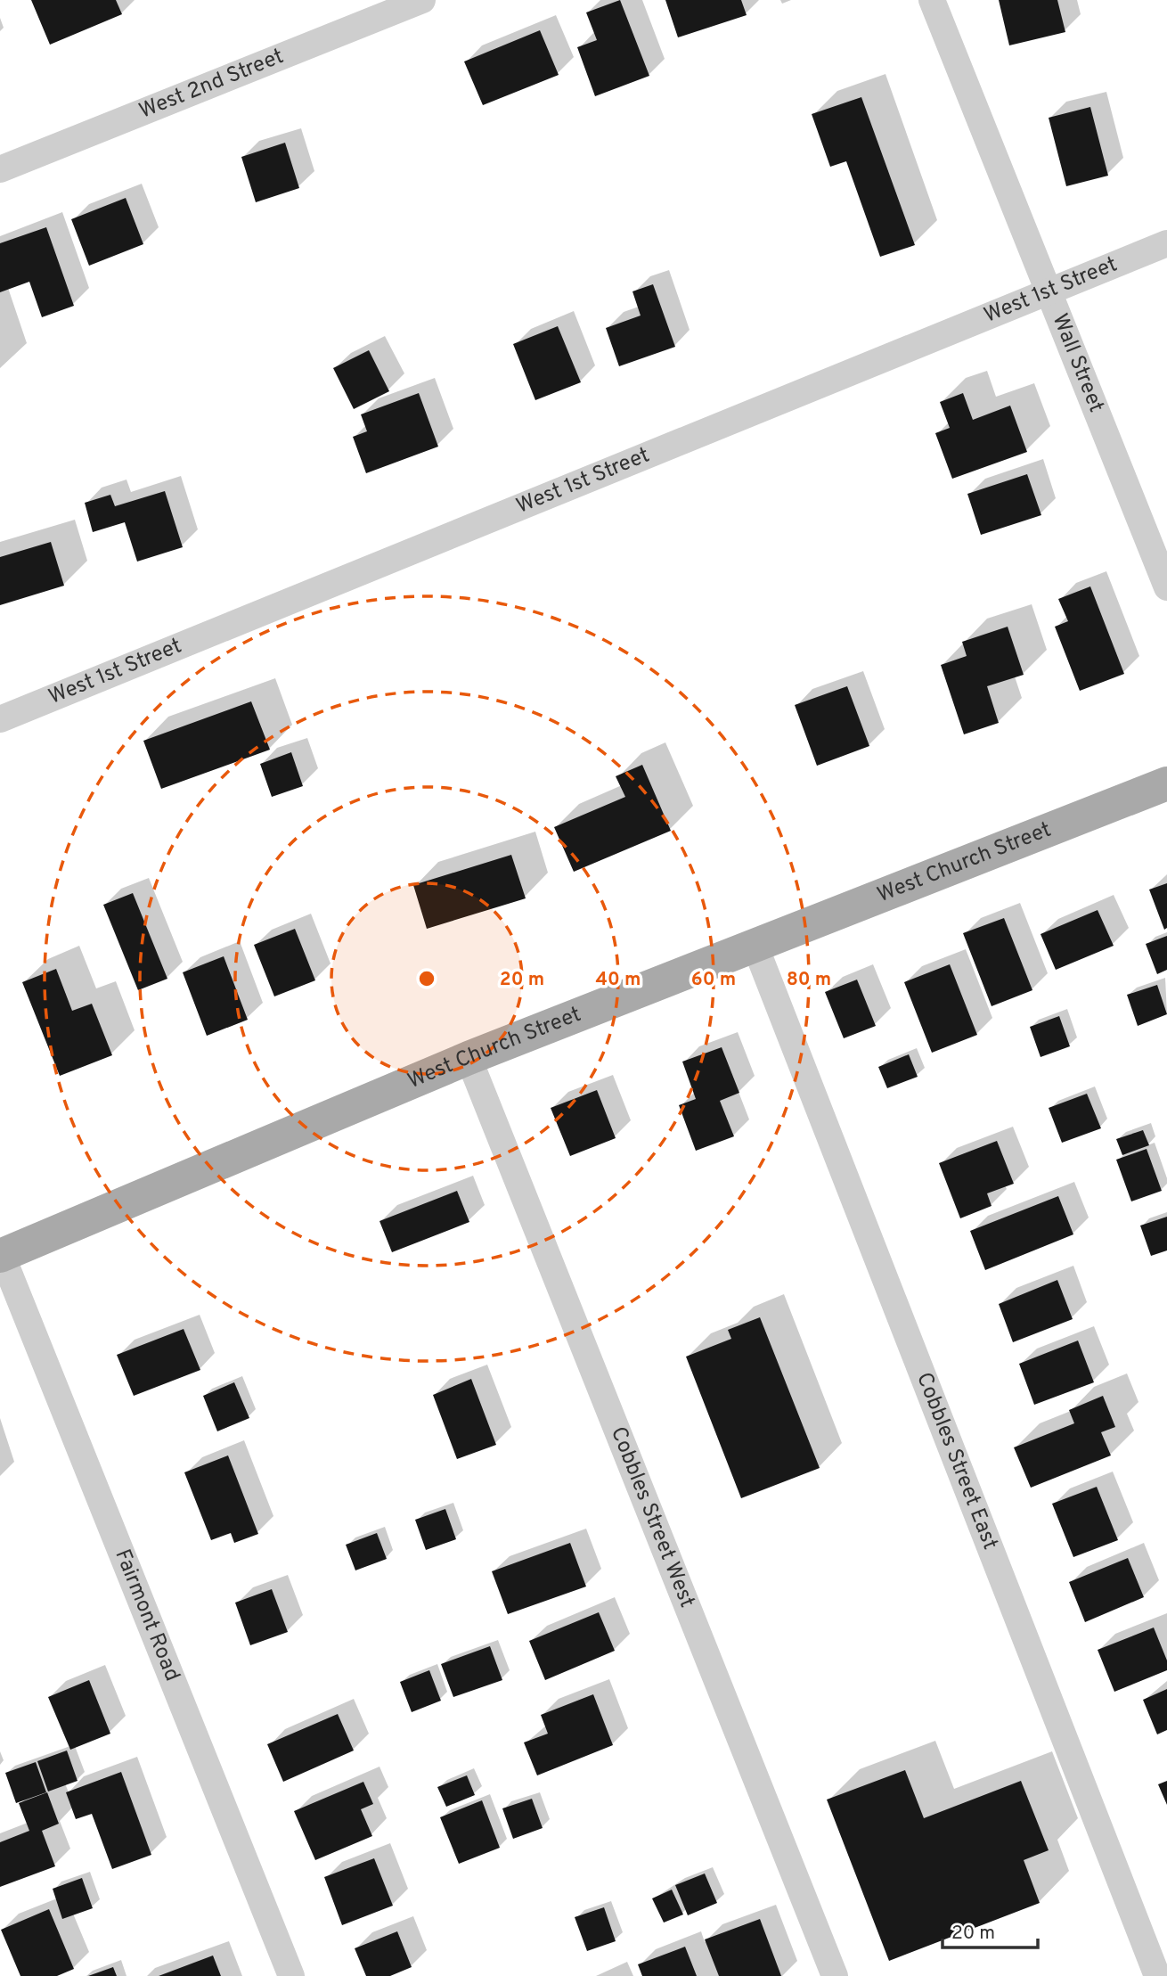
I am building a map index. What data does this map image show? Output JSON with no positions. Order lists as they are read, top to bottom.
{
  "streets": {
    "main road": ["West Church Street"],
    "street": [
      "West 2nd Street",
      "West 1st Street",
      "Wall Street",
      "Cobbles Street East",
      "Cobbles Street West",
      "Fairmont Road"
    ]
  },
  "crossings": [
    ["West 1st Street", "Wall Street"],
    ["West Church Street", "Cobbles Street East"],
    ["West Church Street", "Cobbles Street West"],
    ["West Church Street", "Fairmont Road"]
  ],
  "scale_bar": "20 m",
  "rings": [
    "20 m",
    "40 m",
    "60 m",
    "80 m"
  ]
}
